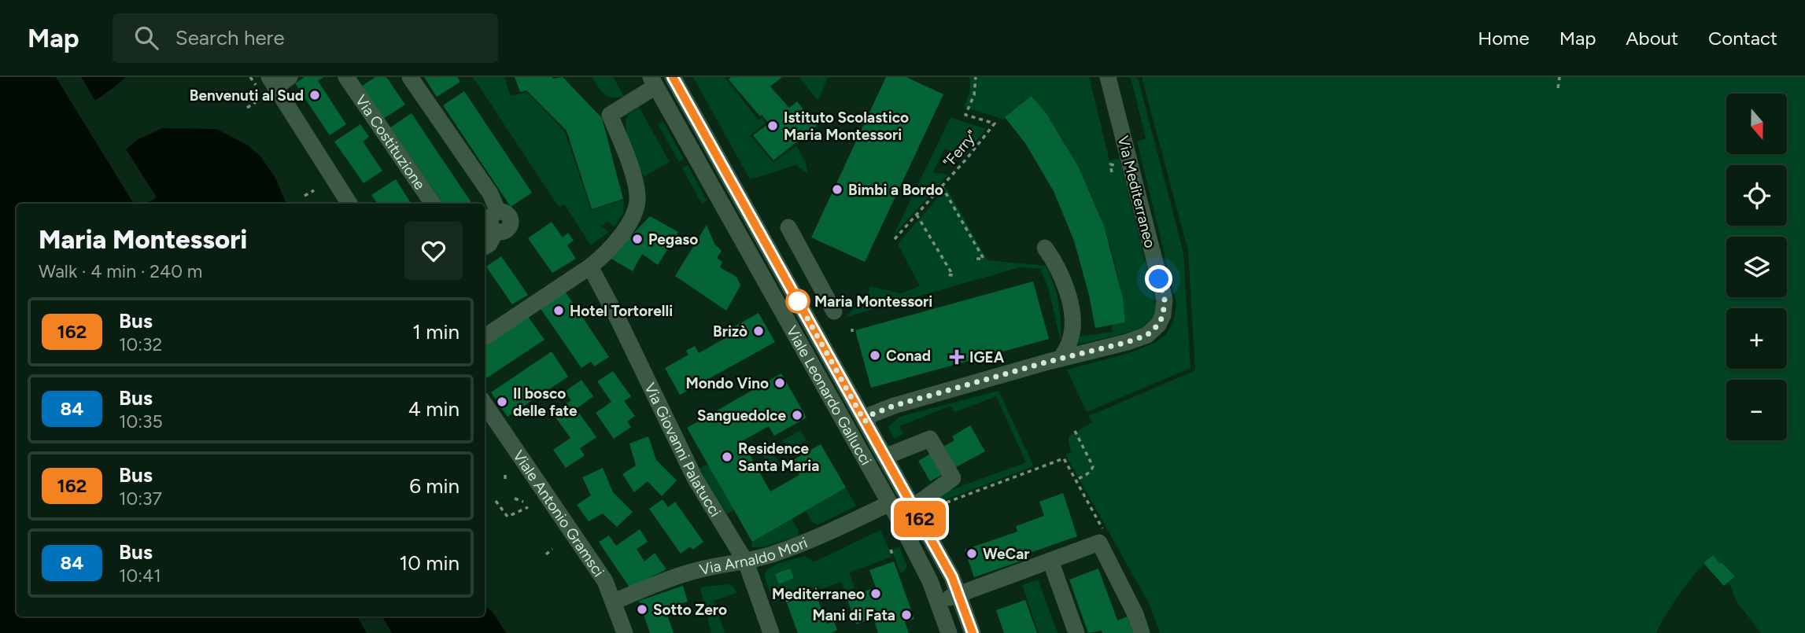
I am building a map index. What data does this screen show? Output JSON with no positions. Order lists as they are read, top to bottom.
{
  "streets": {
    "street": [
      "Via Costituzione",
      "Via Mediterraneo",
      "Viale Leonardo Gallucci",
      "Via Giovanni Palatucci",
      "Viale Antonio Gramsci",
      "Via Arnaldo Mori"
    ],
    "path": ["\"Ferry\""]
  },
  "crossings": [
    ["Via Mediterraneo", "Viale Leonardo Gallucci"],
    ["Viale Leonardo Gallucci", "Via Arnaldo Mori"],
    ["Via Giovanni Palatucci", "Via Arnaldo Mori"],
    ["Viale Antonio Gramsci", "Via Arnaldo Mori"]
  ],
  "places": {
    "other": [
      "Benvenuti al Sud",
      "Istituto Scolastico Maria Montessori",
      "Bimbi a Bordo",
      "Pegaso",
      "Maria Montessori",
      "Hotel Tortorelli",
      "Brizò",
      "Conad",
      "Mondo Vino",
      "Il bosco delle fate",
      "Sanguedolce",
      "Residence Santa Maria",
      "WeCar",
      "Mediterraneo",
      "Sotto Zero",
      "Mani di Fata"
    ],
    "health": ["IGEA"]
  },
  "lines": ["bus line 162"],
  "north": "bottom",
  "page": {
    "header": "Map",
    "search": "Search here",
    "nav": [
      "Home",
      "Map",
      "About",
      "Contact"
    ],
    "on_map": "162",
    "map_buttons": ["+", "−"],
    "heading": ["Maria Montessori", "Walk · 4 min · 240 m"],
    "list": [
      {
        "mark": "162",
        "name": "Bus",
        "note": "10:32",
        "value": "1 min"
      },
      {
        "mark": "84",
        "name": "Bus",
        "note": "10:35",
        "value": "4 min"
      },
      {
        "mark": "162",
        "name": "Bus",
        "note": "10:37",
        "value": "6 min"
      },
      {
        "mark": "84",
        "name": "Bus",
        "note": "10:41",
        "value": "10 min"
      }
    ]
  }
}
